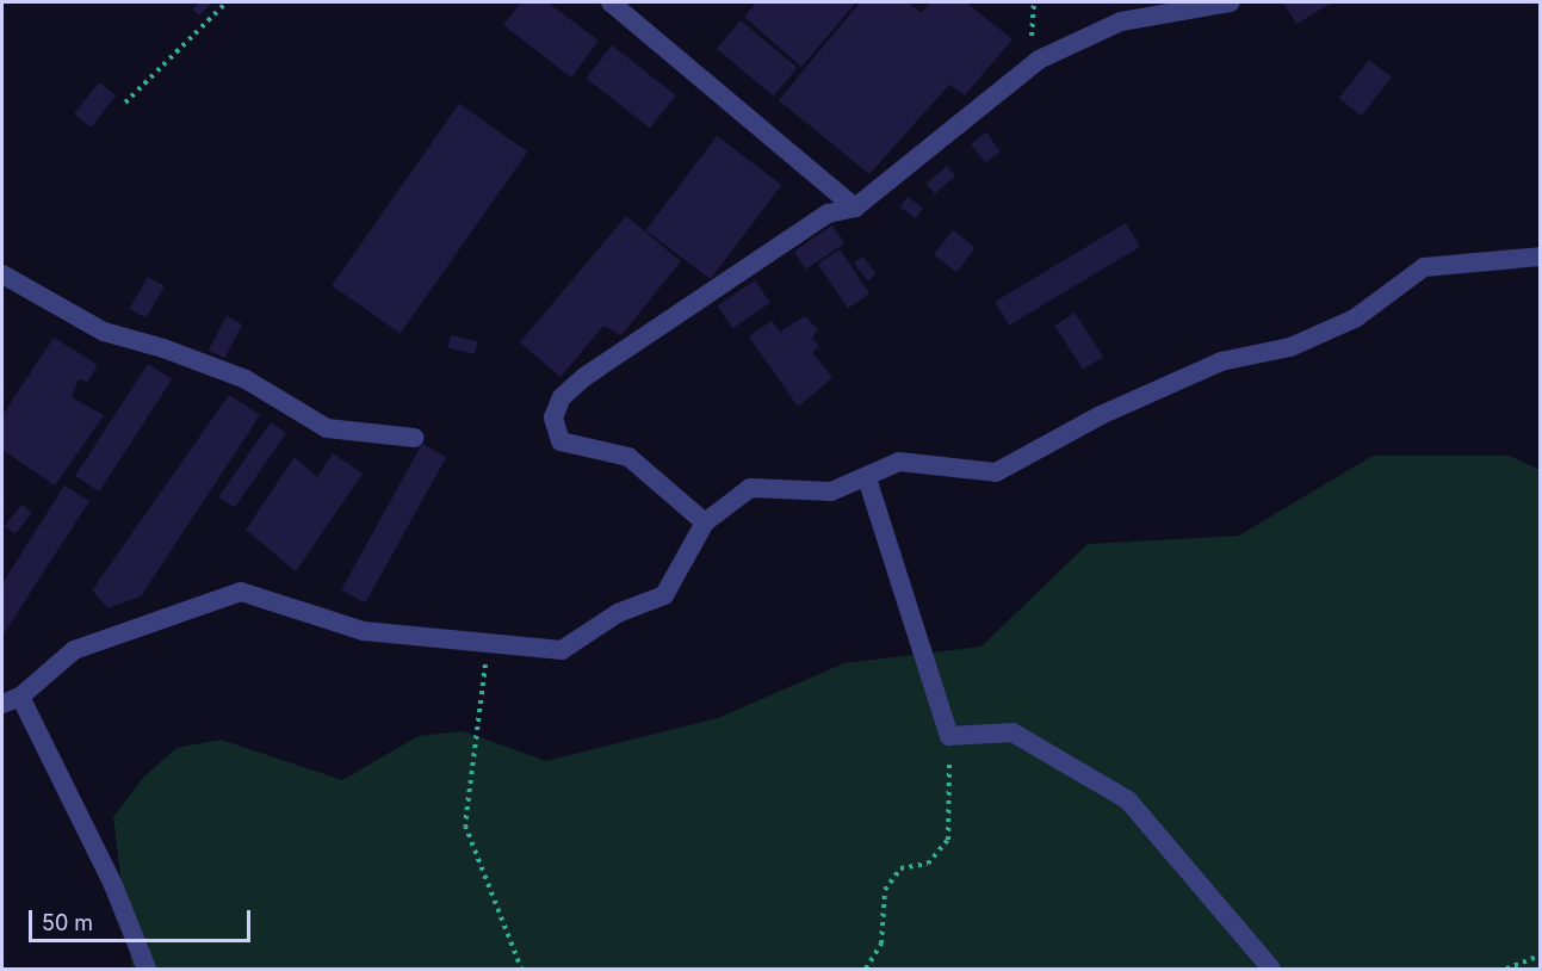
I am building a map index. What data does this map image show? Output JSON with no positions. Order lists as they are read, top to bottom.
{
  "scale_bar": "50 m"
}
